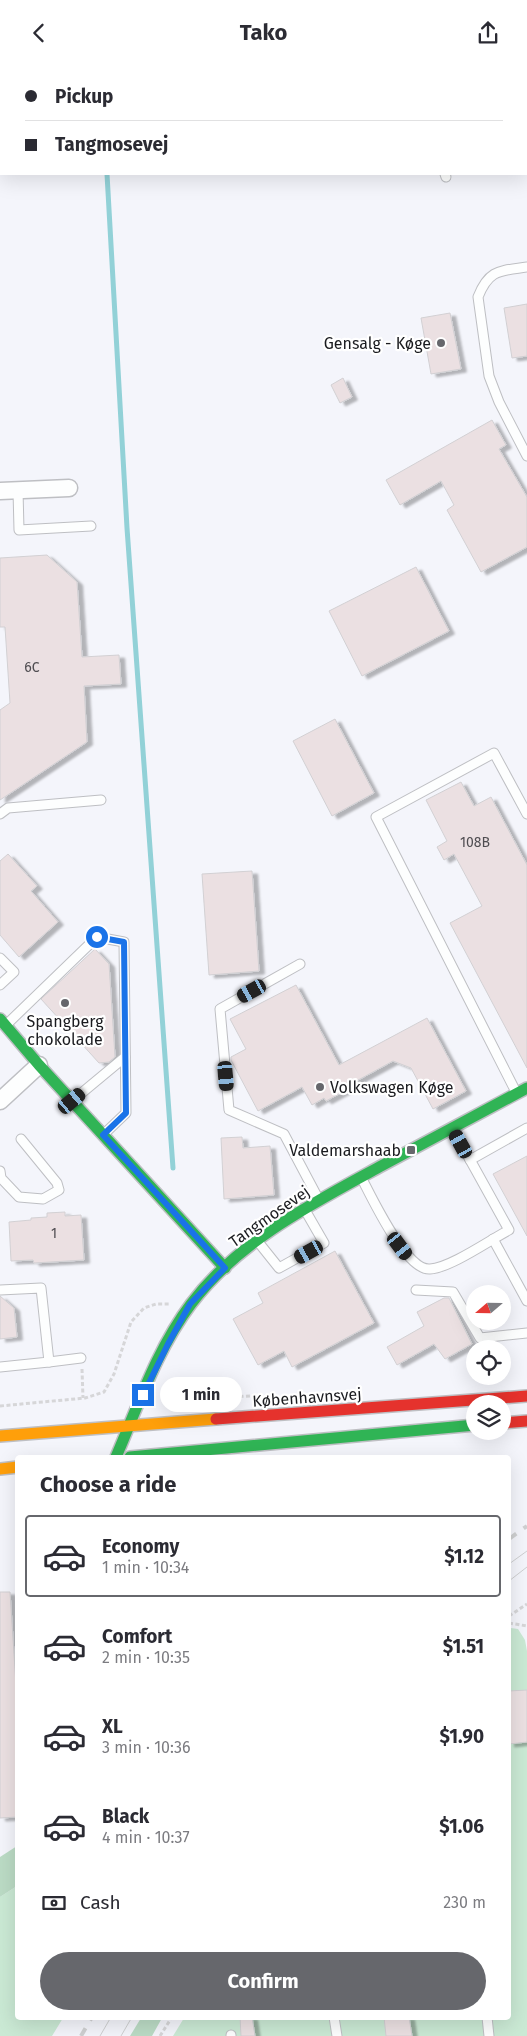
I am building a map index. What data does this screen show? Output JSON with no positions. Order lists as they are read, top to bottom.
{
  "streets": {
    "main road": ["Tangmosevej", "Københavnsvej"]
  },
  "crossings": [
    ["Tangmosevej", "Københavnsvej"]
  ],
  "places": {
    "other": ["Gensalg - Køge", "Spangberg chokolade", "Volkswagen Køge"],
    "transit": ["Valdemarshaab"]
  },
  "house_numbers": ["6C", "108B", "1"],
  "north": "left",
  "page": {
    "header": "Tako",
    "banner": ["Pickup", "Tangmosevej"],
    "bubble": "1 min",
    "heading": "Choose a ride",
    "list": [
      {
        "name": "Economy",
        "note": "1 min · 10:34",
        "value": "$1.12"
      },
      {
        "name": "Comfort",
        "note": "2 min · 10:35",
        "value": "$1.51"
      },
      {
        "name": "XL",
        "note": "3 min · 10:36",
        "value": "$1.90"
      },
      {
        "name": "Black",
        "note": "4 min · 10:37",
        "value": "$1.06"
      }
    ],
    "pay": ["Cash", "230 m"],
    "buttons": "Confirm"
  }
}
